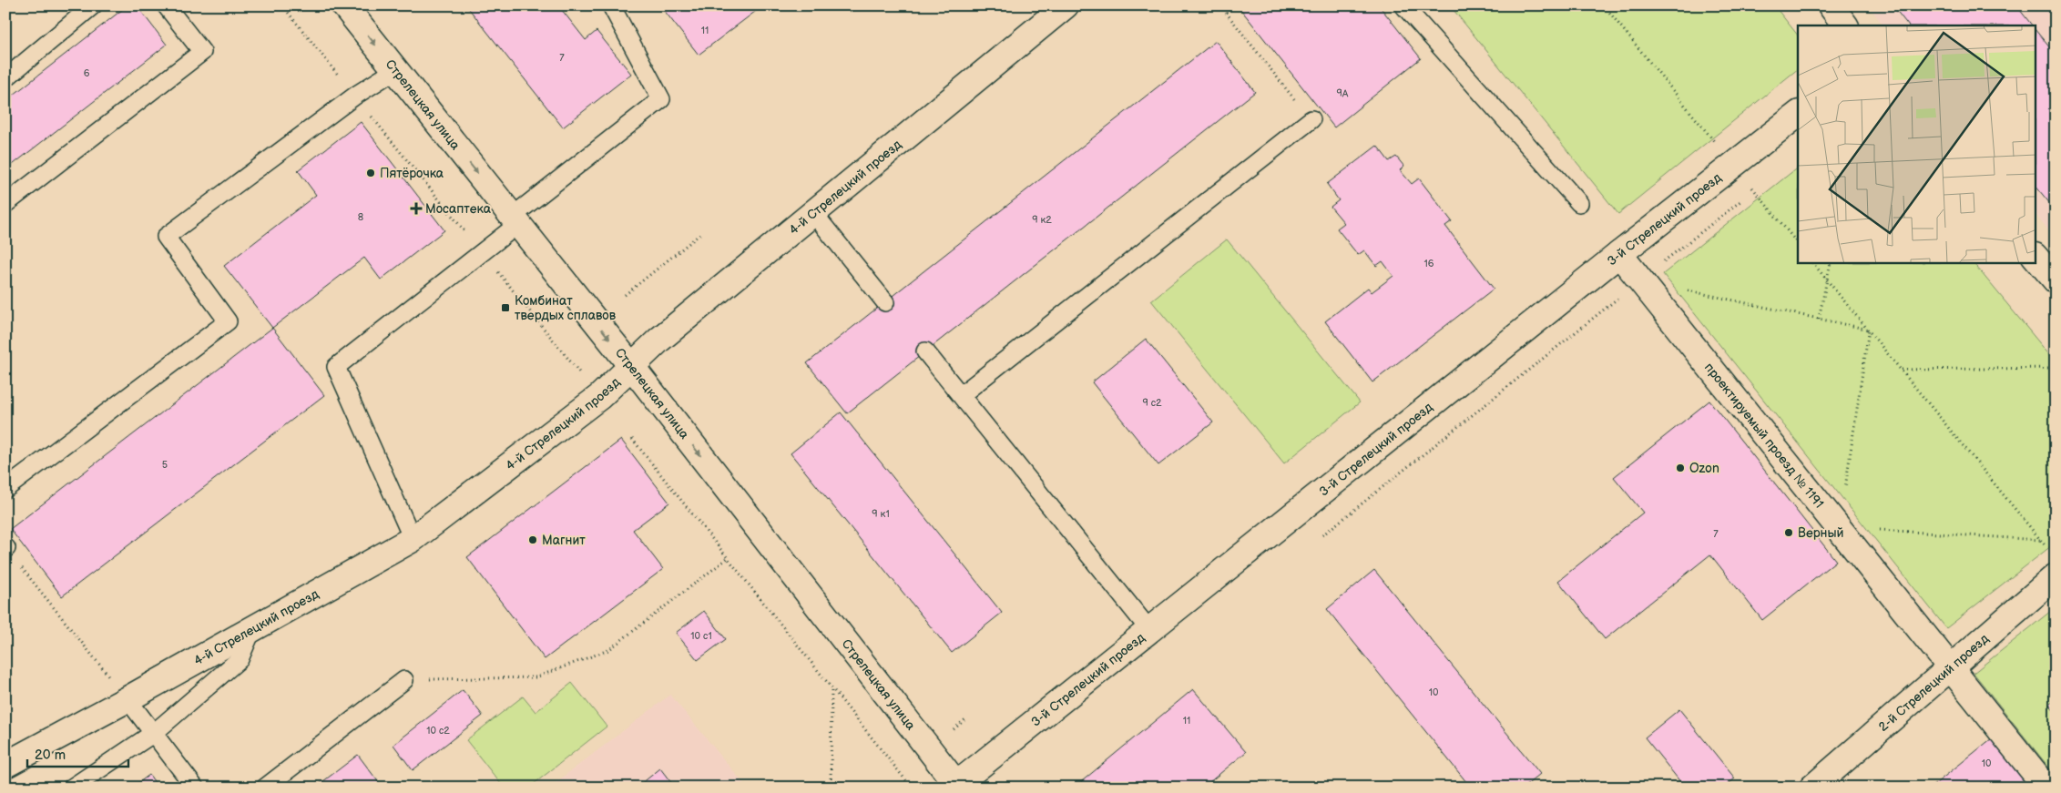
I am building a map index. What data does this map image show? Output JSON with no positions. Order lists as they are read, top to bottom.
{
  "streets": {
    "street": [
      "Стрелецкая улица",
      "4-й Стрелецкий проезд",
      "3-й Стрелецкий проезд",
      "проектируемый проезд № 1191",
      "2-й Стрелецкий проезд"
    ]
  },
  "crossings": [
    ["Стрелецкая улица", "4-й Стрелецкий проезд"],
    ["Стрелецкая улица", "3-й Стрелецкий проезд"],
    ["3-й Стрелецкий проезд", "проектируемый проезд № 1191"],
    ["проектируемый проезд № 1191", "2-й Стрелецкий проезд"]
  ],
  "one_way": ["Стрелецкая улица"],
  "places": {
    "other": [
      "Пятёрочка",
      "Ozon",
      "Верный",
      "Магнит"
    ],
    "health": ["Мосаптека"],
    "transit": ["Комбинат твердых сплавов"]
  },
  "house_numbers": [
    "11",
    "7",
    "6",
    "9А",
    "8",
    "9 к2",
    "16",
    "9 с2",
    "5",
    "9 к1",
    "7",
    "10 с1",
    "10",
    "11",
    "10 с2",
    "10"
  ],
  "scale_bar": "20 m"
}
